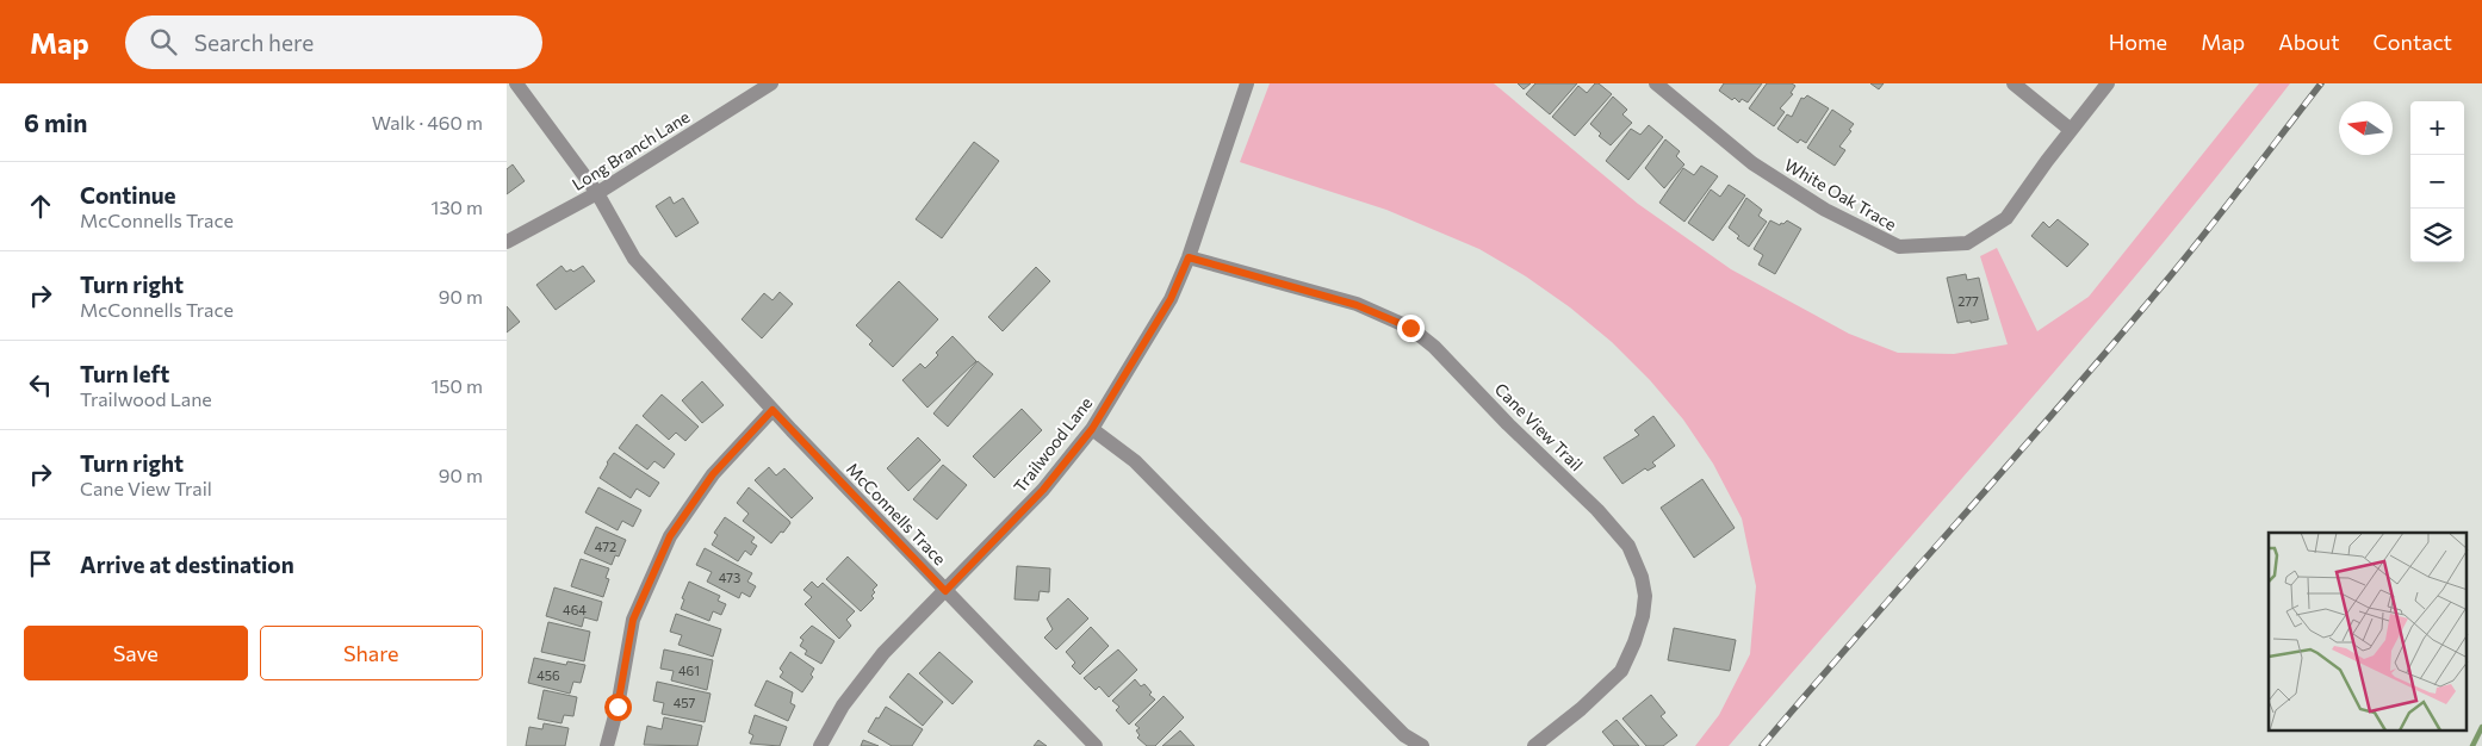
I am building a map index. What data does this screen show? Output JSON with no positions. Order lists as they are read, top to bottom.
{
  "streets": {
    "street": [
      "Long Branch Lane",
      "White Oak Trace",
      "Cane View Trail",
      "Trailwood Lane",
      "McConnells Trace"
    ]
  },
  "crossings": [
    ["Long Branch Lane", "McConnells Trace"],
    ["Cane View Trail", "Trailwood Lane"],
    ["Trailwood Lane", "McConnells Trace"]
  ],
  "house_numbers": [
    "277",
    "472",
    "473",
    "464",
    "461",
    "456",
    "457"
  ],
  "north": "left",
  "page": {
    "header": "Map",
    "search": "Search here",
    "nav": [
      "Home",
      "Map",
      "About",
      "Contact"
    ],
    "heading": ["6 min", "Walk · 460 m"],
    "map_buttons": ["+", "−"],
    "list": [
      ["Continue", "McConnells Trace", "130 m"],
      ["Turn right", "McConnells Trace", "90 m"],
      ["Turn left", "Trailwood Lane", "150 m"],
      ["Turn right", "Cane View Trail", "90 m"],
      "Arrive at destination"
    ],
    "buttons": ["Save", "Share"]
  }
}
